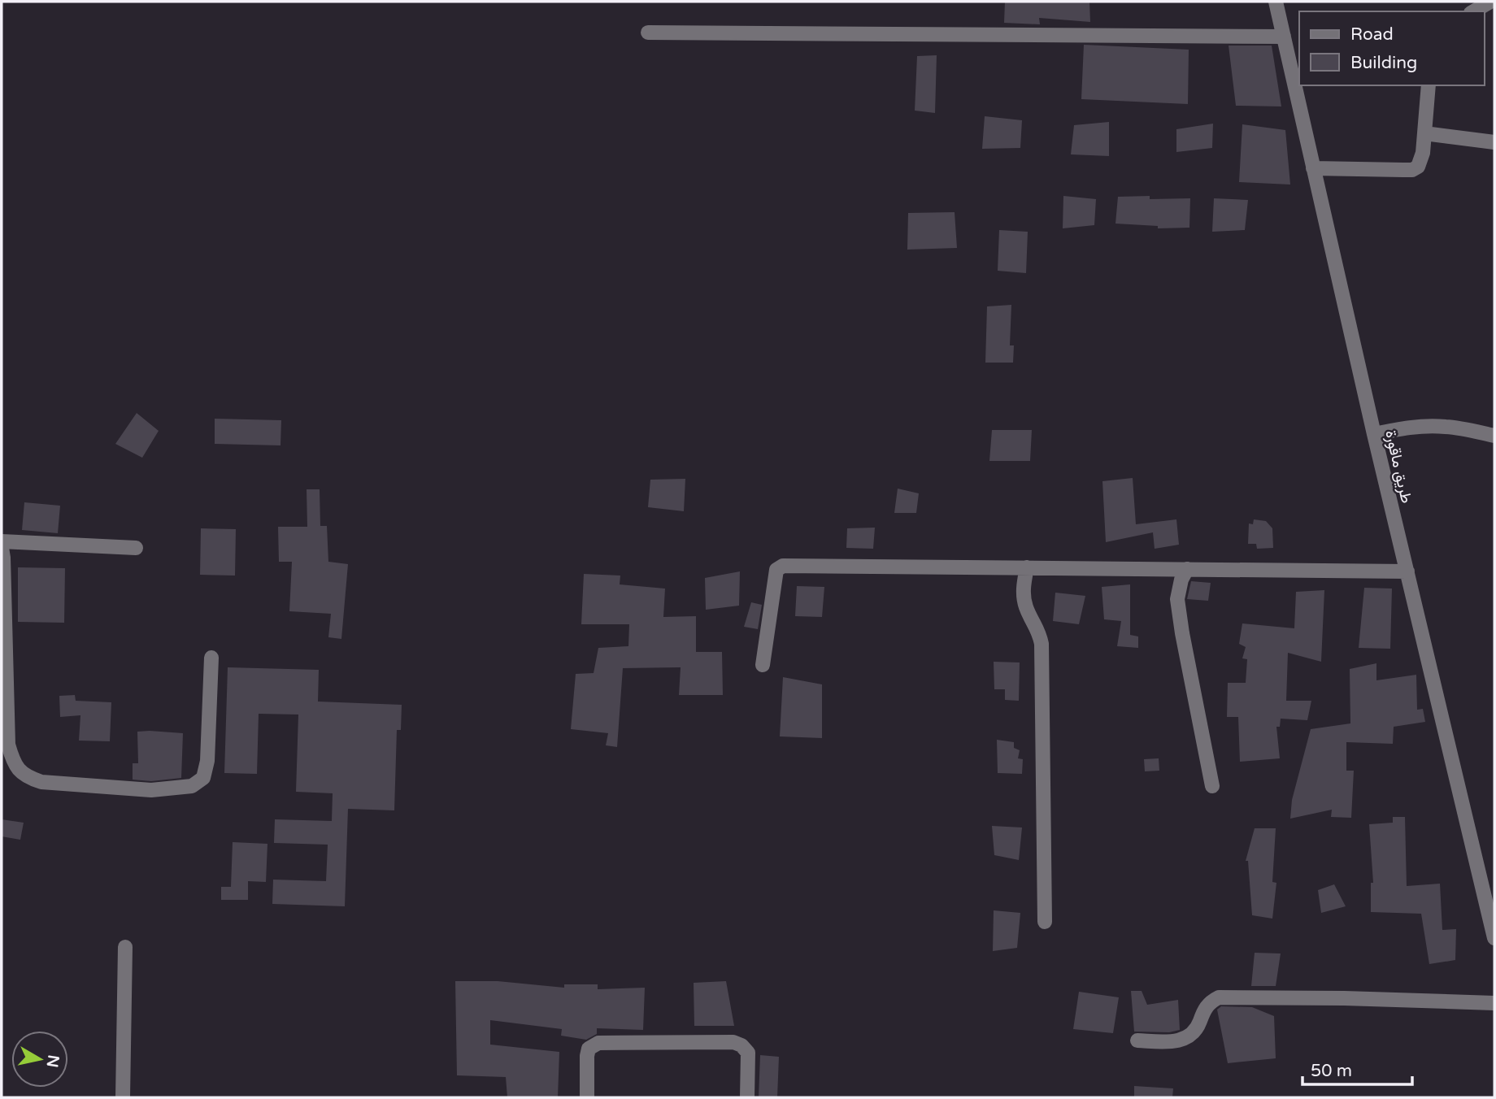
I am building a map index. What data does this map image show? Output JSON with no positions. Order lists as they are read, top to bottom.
{
  "streets": {
    "street": ["طريق ماقورة"]
  },
  "legend": ["Road", "Building"],
  "scale_bar": "50 m",
  "north": "right"
}
